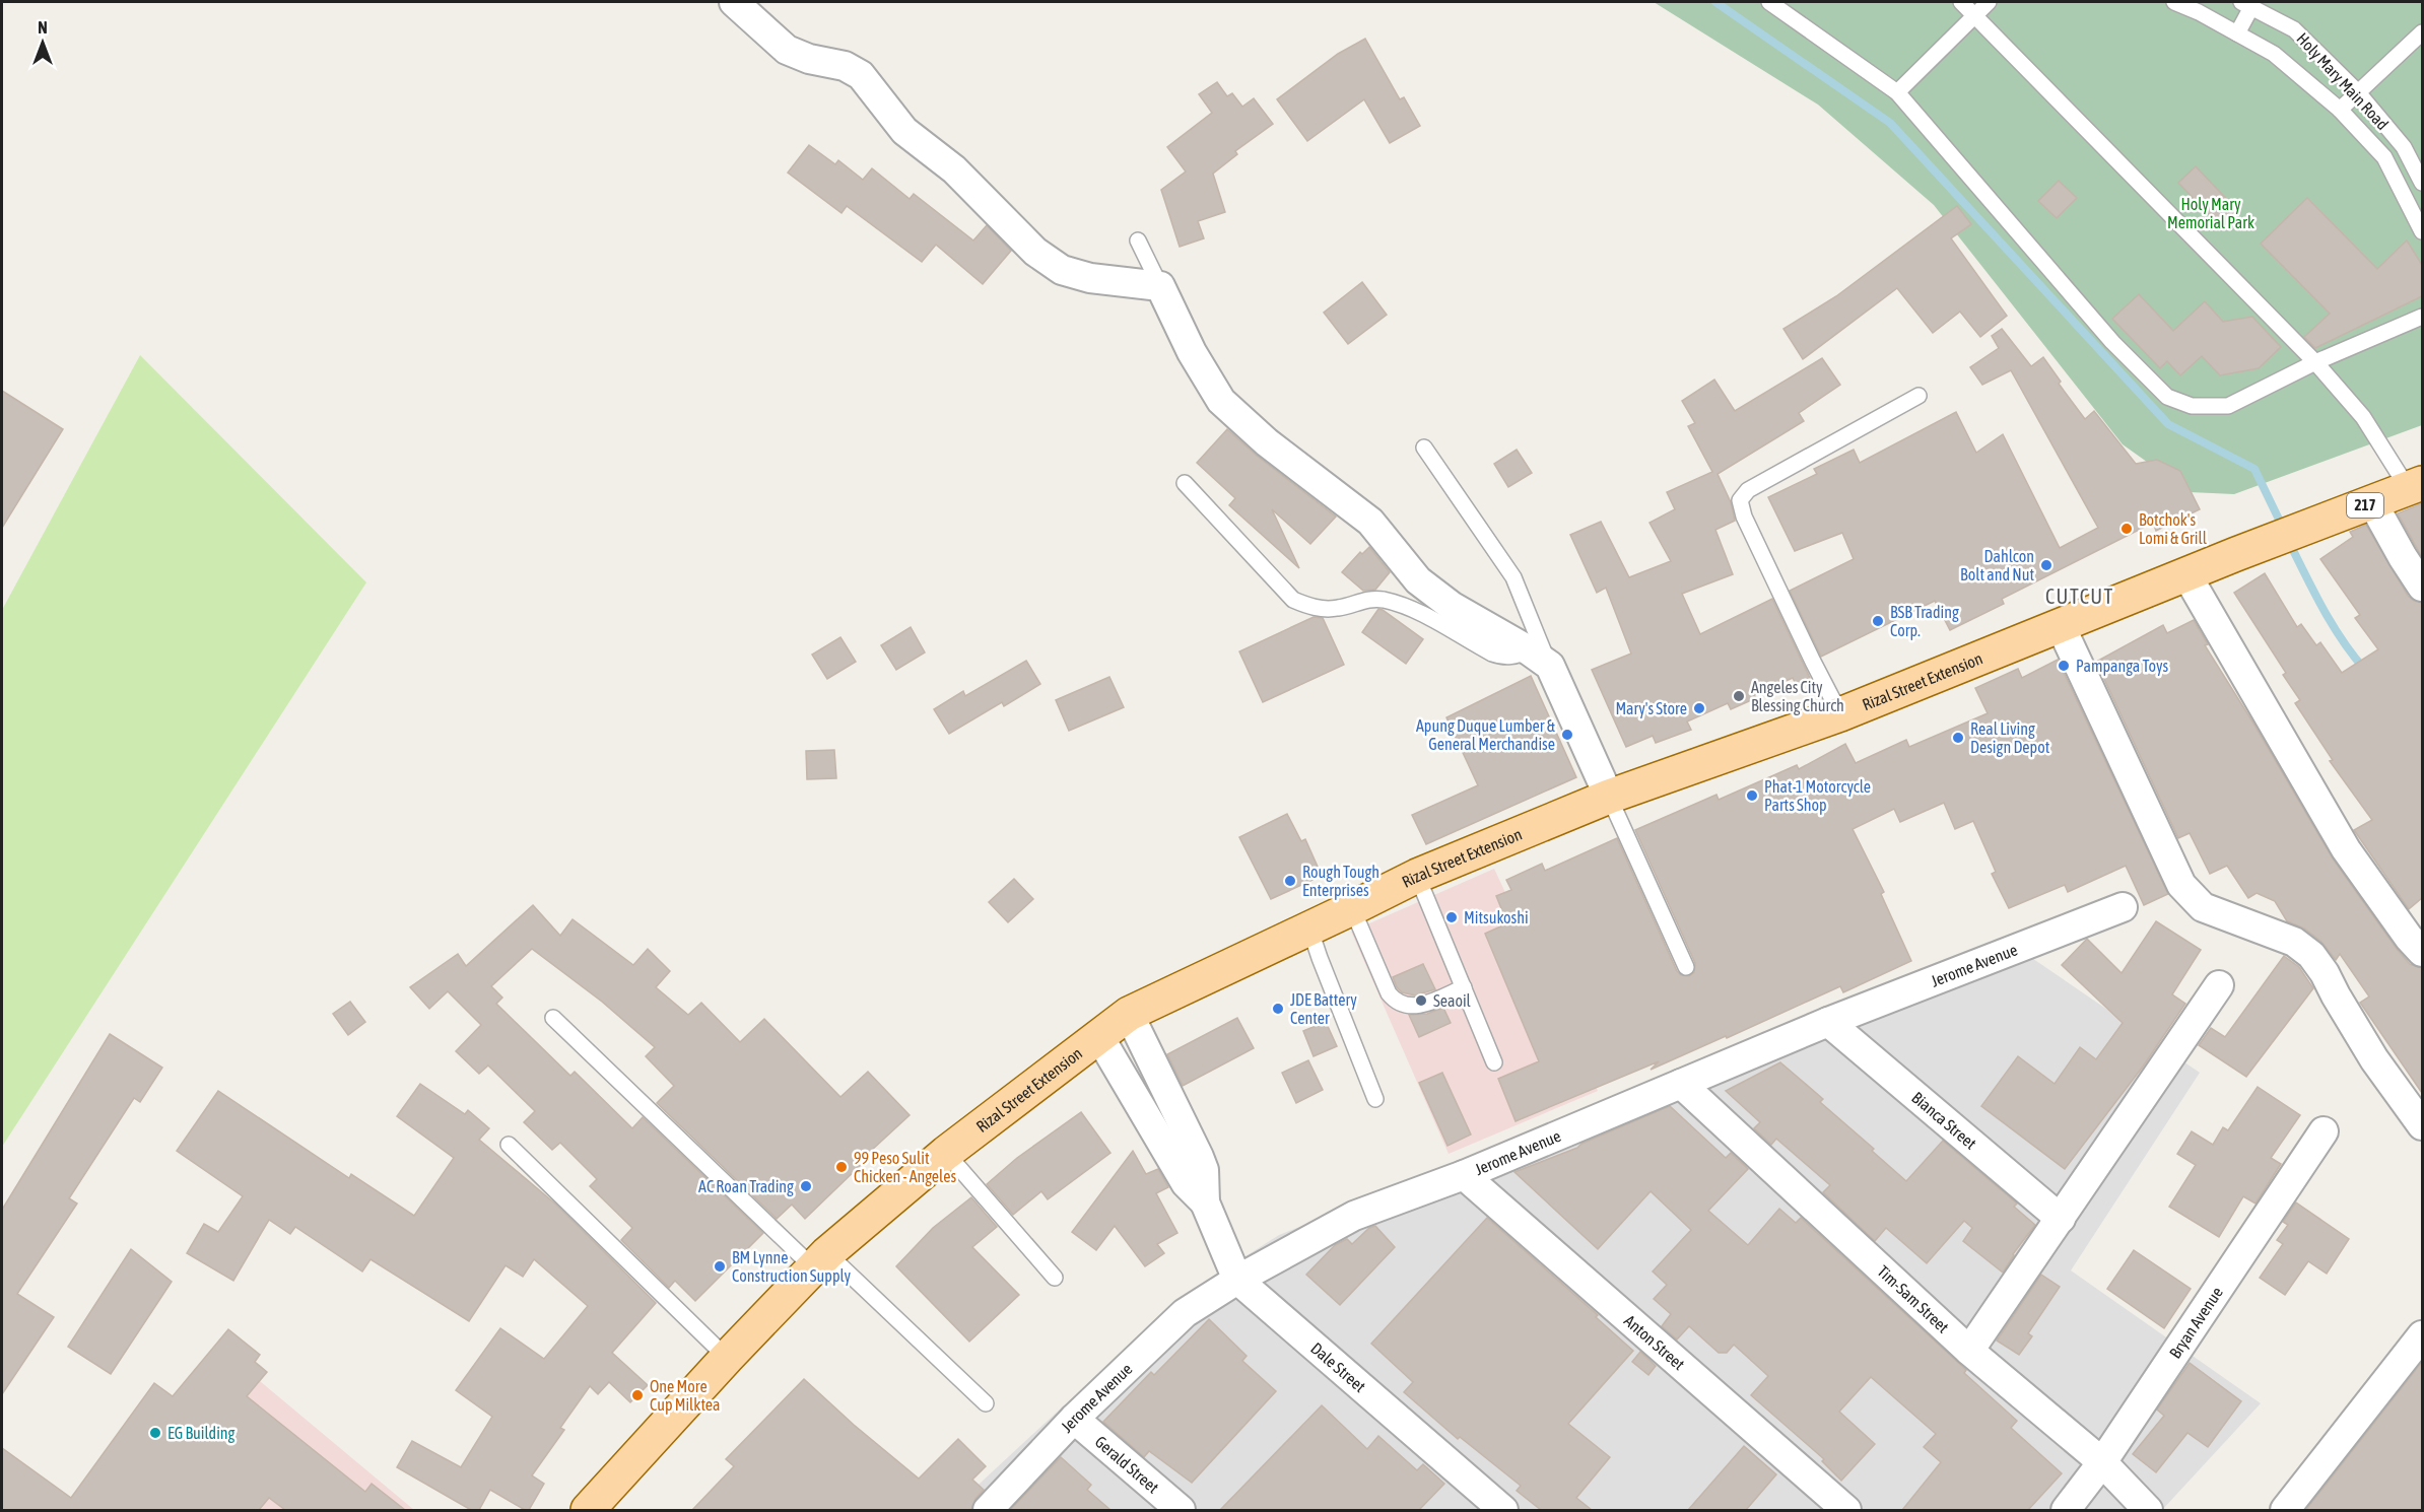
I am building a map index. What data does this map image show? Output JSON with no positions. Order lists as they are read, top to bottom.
{
  "streets": {
    "main road": ["217", "Rizal Street Extension"],
    "street": [
      "Jerome Avenue",
      "Bianca Street",
      "Tim-Sam Street",
      "Bryan Avenue",
      "Anton Street",
      "Dale Street",
      "Gerald Street"
    ],
    "lane": ["Holy Mary Main Road"]
  },
  "crossings": [
    ["Rizal Street Extension", "Dale Street"],
    ["Jerome Avenue", "Bianca Street"],
    ["Jerome Avenue", "Tim-Sam Street"],
    ["Jerome Avenue", "Anton Street"],
    ["Jerome Avenue", "Dale Street"],
    ["Jerome Avenue", "Gerald Street"],
    ["Tim-Sam Street", "Bryan Avenue"]
  ],
  "districts": ["CUTCUT"],
  "parks": ["Holy Mary Memorial Park"],
  "places": [
    "Botchok's Lomi & Grill",
    "Dahlcon Bolt and Nut",
    "BSB Trading Corp.",
    "Pampanga Toys",
    "Angeles City Blessing Church",
    "Mary's Store",
    "Apung Duque Lumber & General Merchandise",
    "Real Living Design Depot",
    "Phat-1 Motorcycle Parts Shop",
    "Rough Tough Enterprises",
    "Mitsukoshi",
    "Seaoil",
    "JDE Battery Center",
    "99 Peso Sulit Chicken - Angeles",
    "AC Roan Trading",
    "BM Lynne Construction Supply",
    "One More Cup Milktea",
    "EG Building"
  ],
  "north": "top"
}
